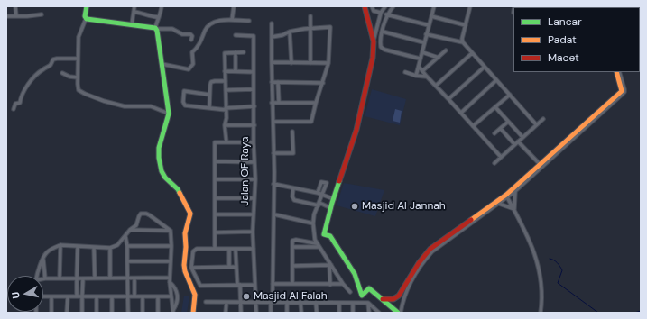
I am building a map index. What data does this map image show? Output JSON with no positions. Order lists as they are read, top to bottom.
{
  "streets": {
    "street": ["Jalan OF Raya"]
  },
  "places": ["Masjid Al Jannah", "Masjid Al Falah"],
  "legend": ["Lancar", "Padat", "Macet"],
  "north": "left"
}
